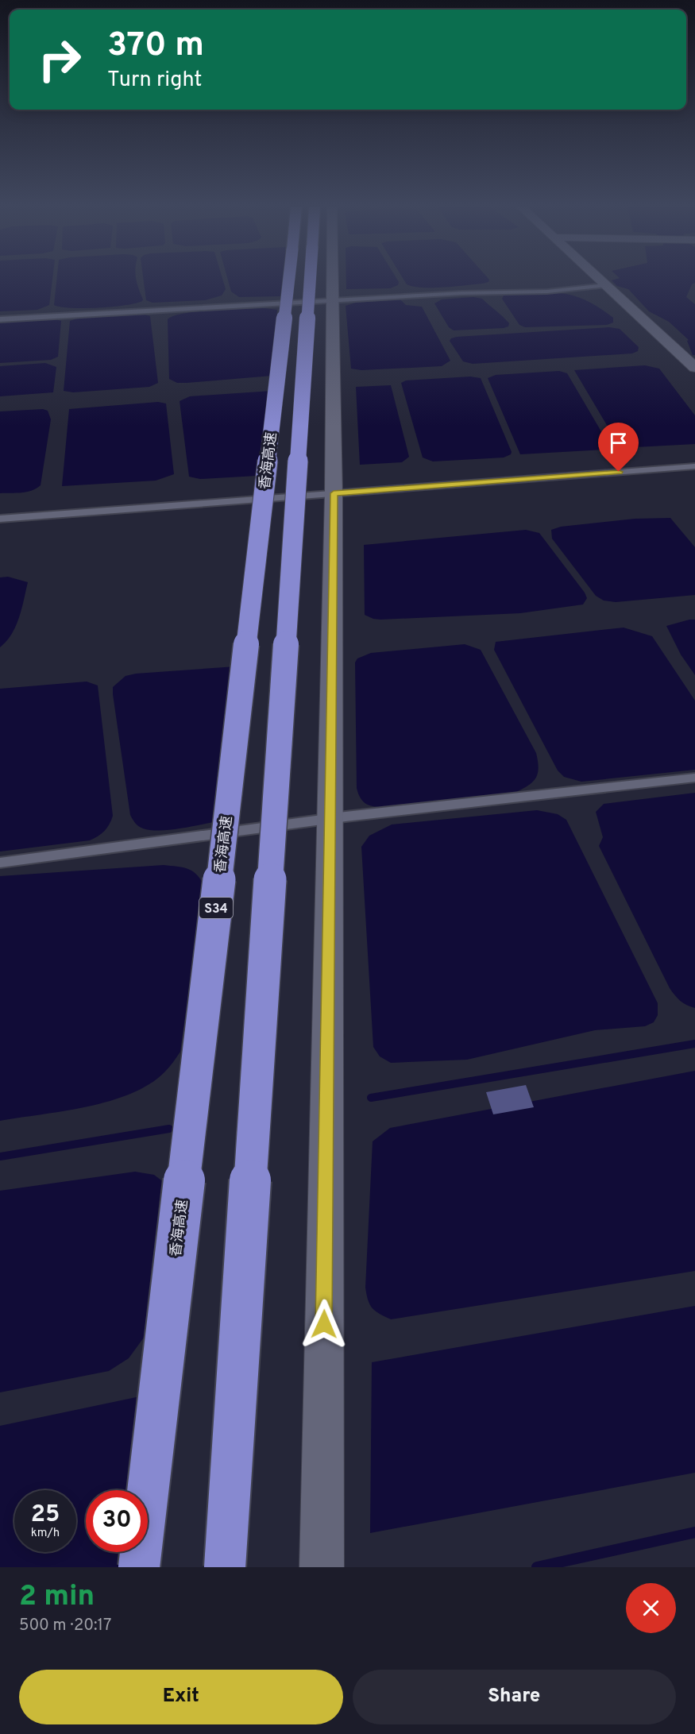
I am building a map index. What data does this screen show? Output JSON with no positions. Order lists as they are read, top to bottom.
{
  "streets": {
    "highway": ["香海高速", "S34"]
  },
  "page": {
    "turn": ["370 m", "Turn right"],
    "speed": "25 km/h",
    "limit": "30",
    "heading": ["2 min", "500 m · 20:17"],
    "buttons": ["Exit", "Share"]
  }
}
